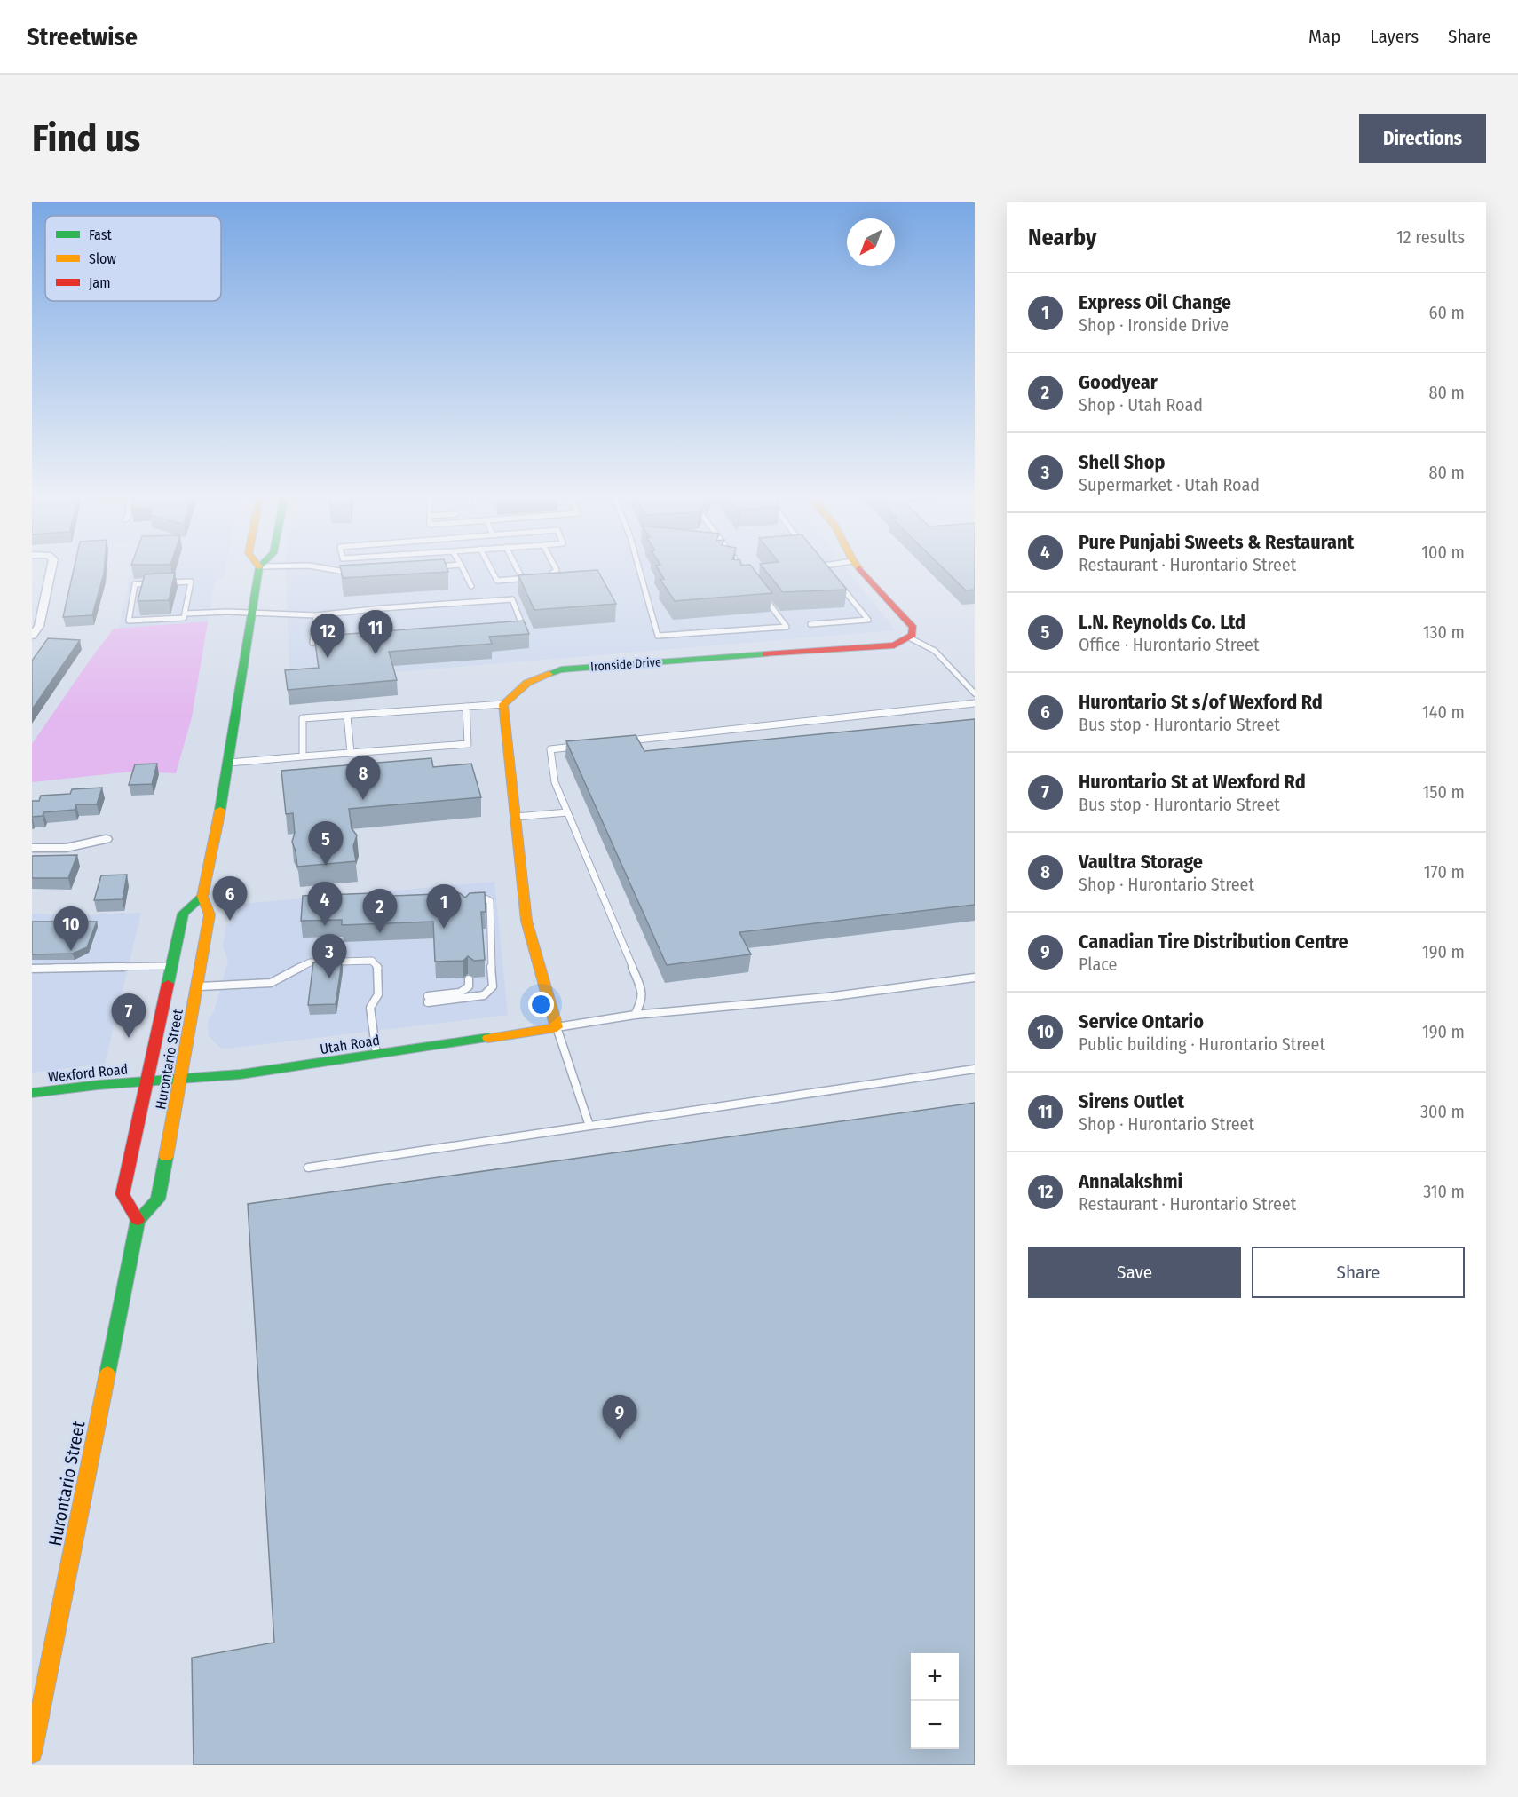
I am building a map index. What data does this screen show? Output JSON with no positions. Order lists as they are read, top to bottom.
{
  "streets": {
    "main road": [
      "Ironside Drive",
      "Utah Road",
      "Hurontario Street",
      "Wexford Road"
    ]
  },
  "crossings": [
    ["Utah Road", "Hurontario Street"],
    ["Utah Road", "Wexford Road"],
    ["Hurontario Street", "Wexford Road"]
  ],
  "legend": ["Fast", "Slow", "Jam"],
  "north": "bottom left",
  "page": {
    "header": "Streetwise",
    "nav": ["Map", "Layers", "Share"],
    "buttons": [
      "Directions",
      ["Save", "Share"]
    ],
    "title": "Find us",
    "heading": ["Nearby", "12 results"],
    "list": [
      {
        "mark": "1",
        "name": "Express Oil Change",
        "note": "Shop · Ironside Drive",
        "value": "60 m"
      },
      {
        "mark": "2",
        "name": "Goodyear",
        "note": "Shop · Utah Road",
        "value": "80 m"
      },
      {
        "mark": "3",
        "name": "Shell Shop",
        "note": "Supermarket · Utah Road",
        "value": "80 m"
      },
      {
        "mark": "4",
        "name": "Pure Punjabi Sweets & Restaurant",
        "note": "Restaurant · Hurontario Street",
        "value": "100 m"
      },
      {
        "mark": "5",
        "name": "L.N. Reynolds Co. Ltd",
        "note": "Office · Hurontario Street",
        "value": "130 m"
      },
      {
        "mark": "6",
        "name": "Hurontario St s/of Wexford Rd",
        "note": "Bus stop · Hurontario Street",
        "value": "140 m"
      },
      {
        "mark": "7",
        "name": "Hurontario St at Wexford Rd",
        "note": "Bus stop · Hurontario Street",
        "value": "150 m"
      },
      {
        "mark": "8",
        "name": "Vaultra Storage",
        "note": "Shop · Hurontario Street",
        "value": "170 m"
      },
      {
        "mark": "9",
        "name": "Canadian Tire Distribution Centre",
        "note": "Place",
        "value": "190 m"
      },
      {
        "mark": "10",
        "name": "Service Ontario",
        "note": "Public building · Hurontario Street",
        "value": "190 m"
      },
      {
        "mark": "11",
        "name": "Sirens Outlet",
        "note": "Shop · Hurontario Street",
        "value": "300 m"
      },
      {
        "mark": "12",
        "name": "Annalakshmi",
        "note": "Restaurant · Hurontario Street",
        "value": "310 m"
      }
    ],
    "pins": [
      "11",
      "12",
      "8",
      "5",
      "6",
      "4",
      "1",
      "2",
      "10",
      "3",
      "7",
      "9"
    ],
    "map_buttons": ["+", "−"]
  }
}
